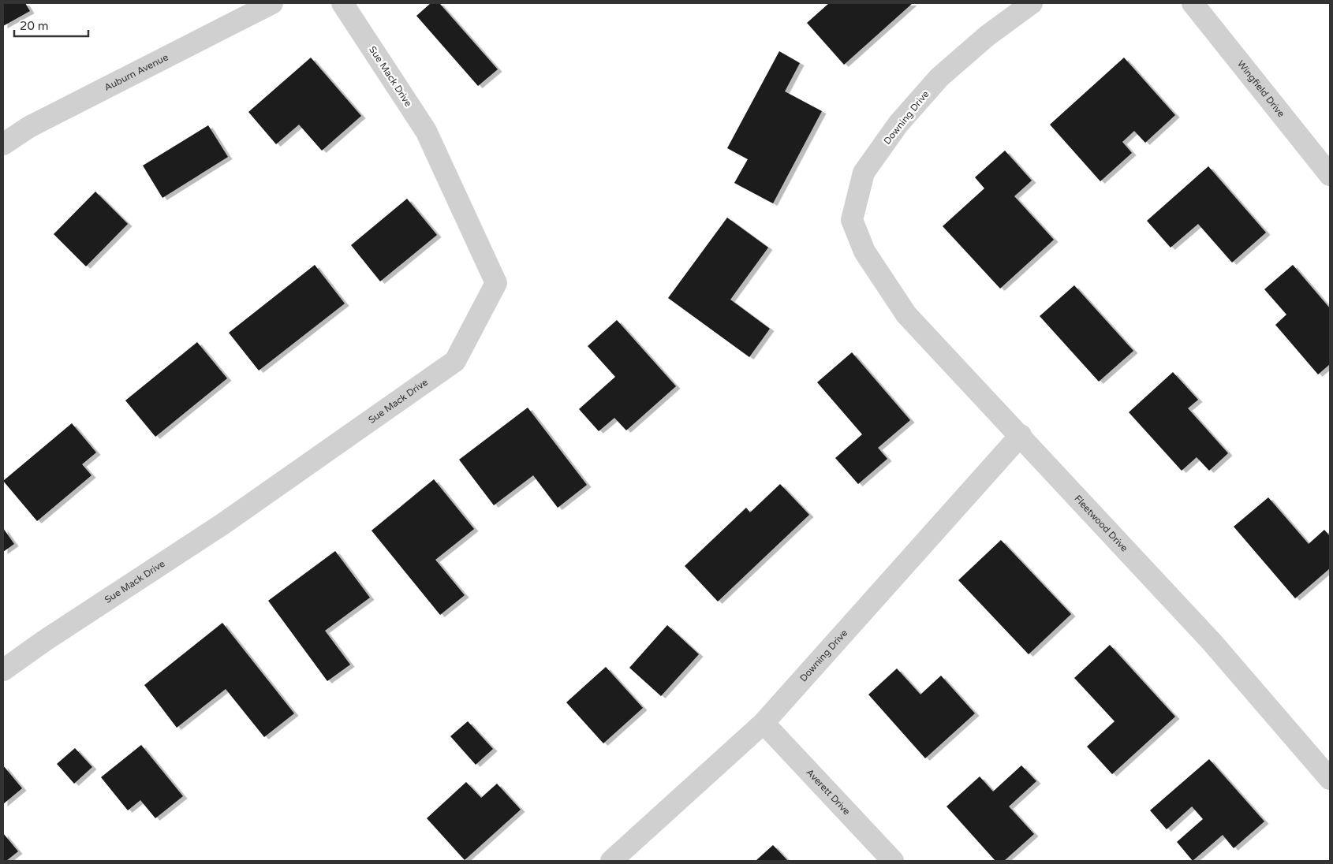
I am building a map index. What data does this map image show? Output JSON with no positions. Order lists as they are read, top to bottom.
{
  "streets": {
    "street": [
      "Auburn Avenue",
      "Sue Mack Drive",
      "Wingfield Drive",
      "Downing Drive",
      "Fleetwood Drive",
      "Averett Drive"
    ]
  },
  "crossings": [
    ["Downing Drive", "Fleetwood Drive"],
    ["Downing Drive", "Averett Drive"]
  ],
  "scale_bar": "20 m"
}
